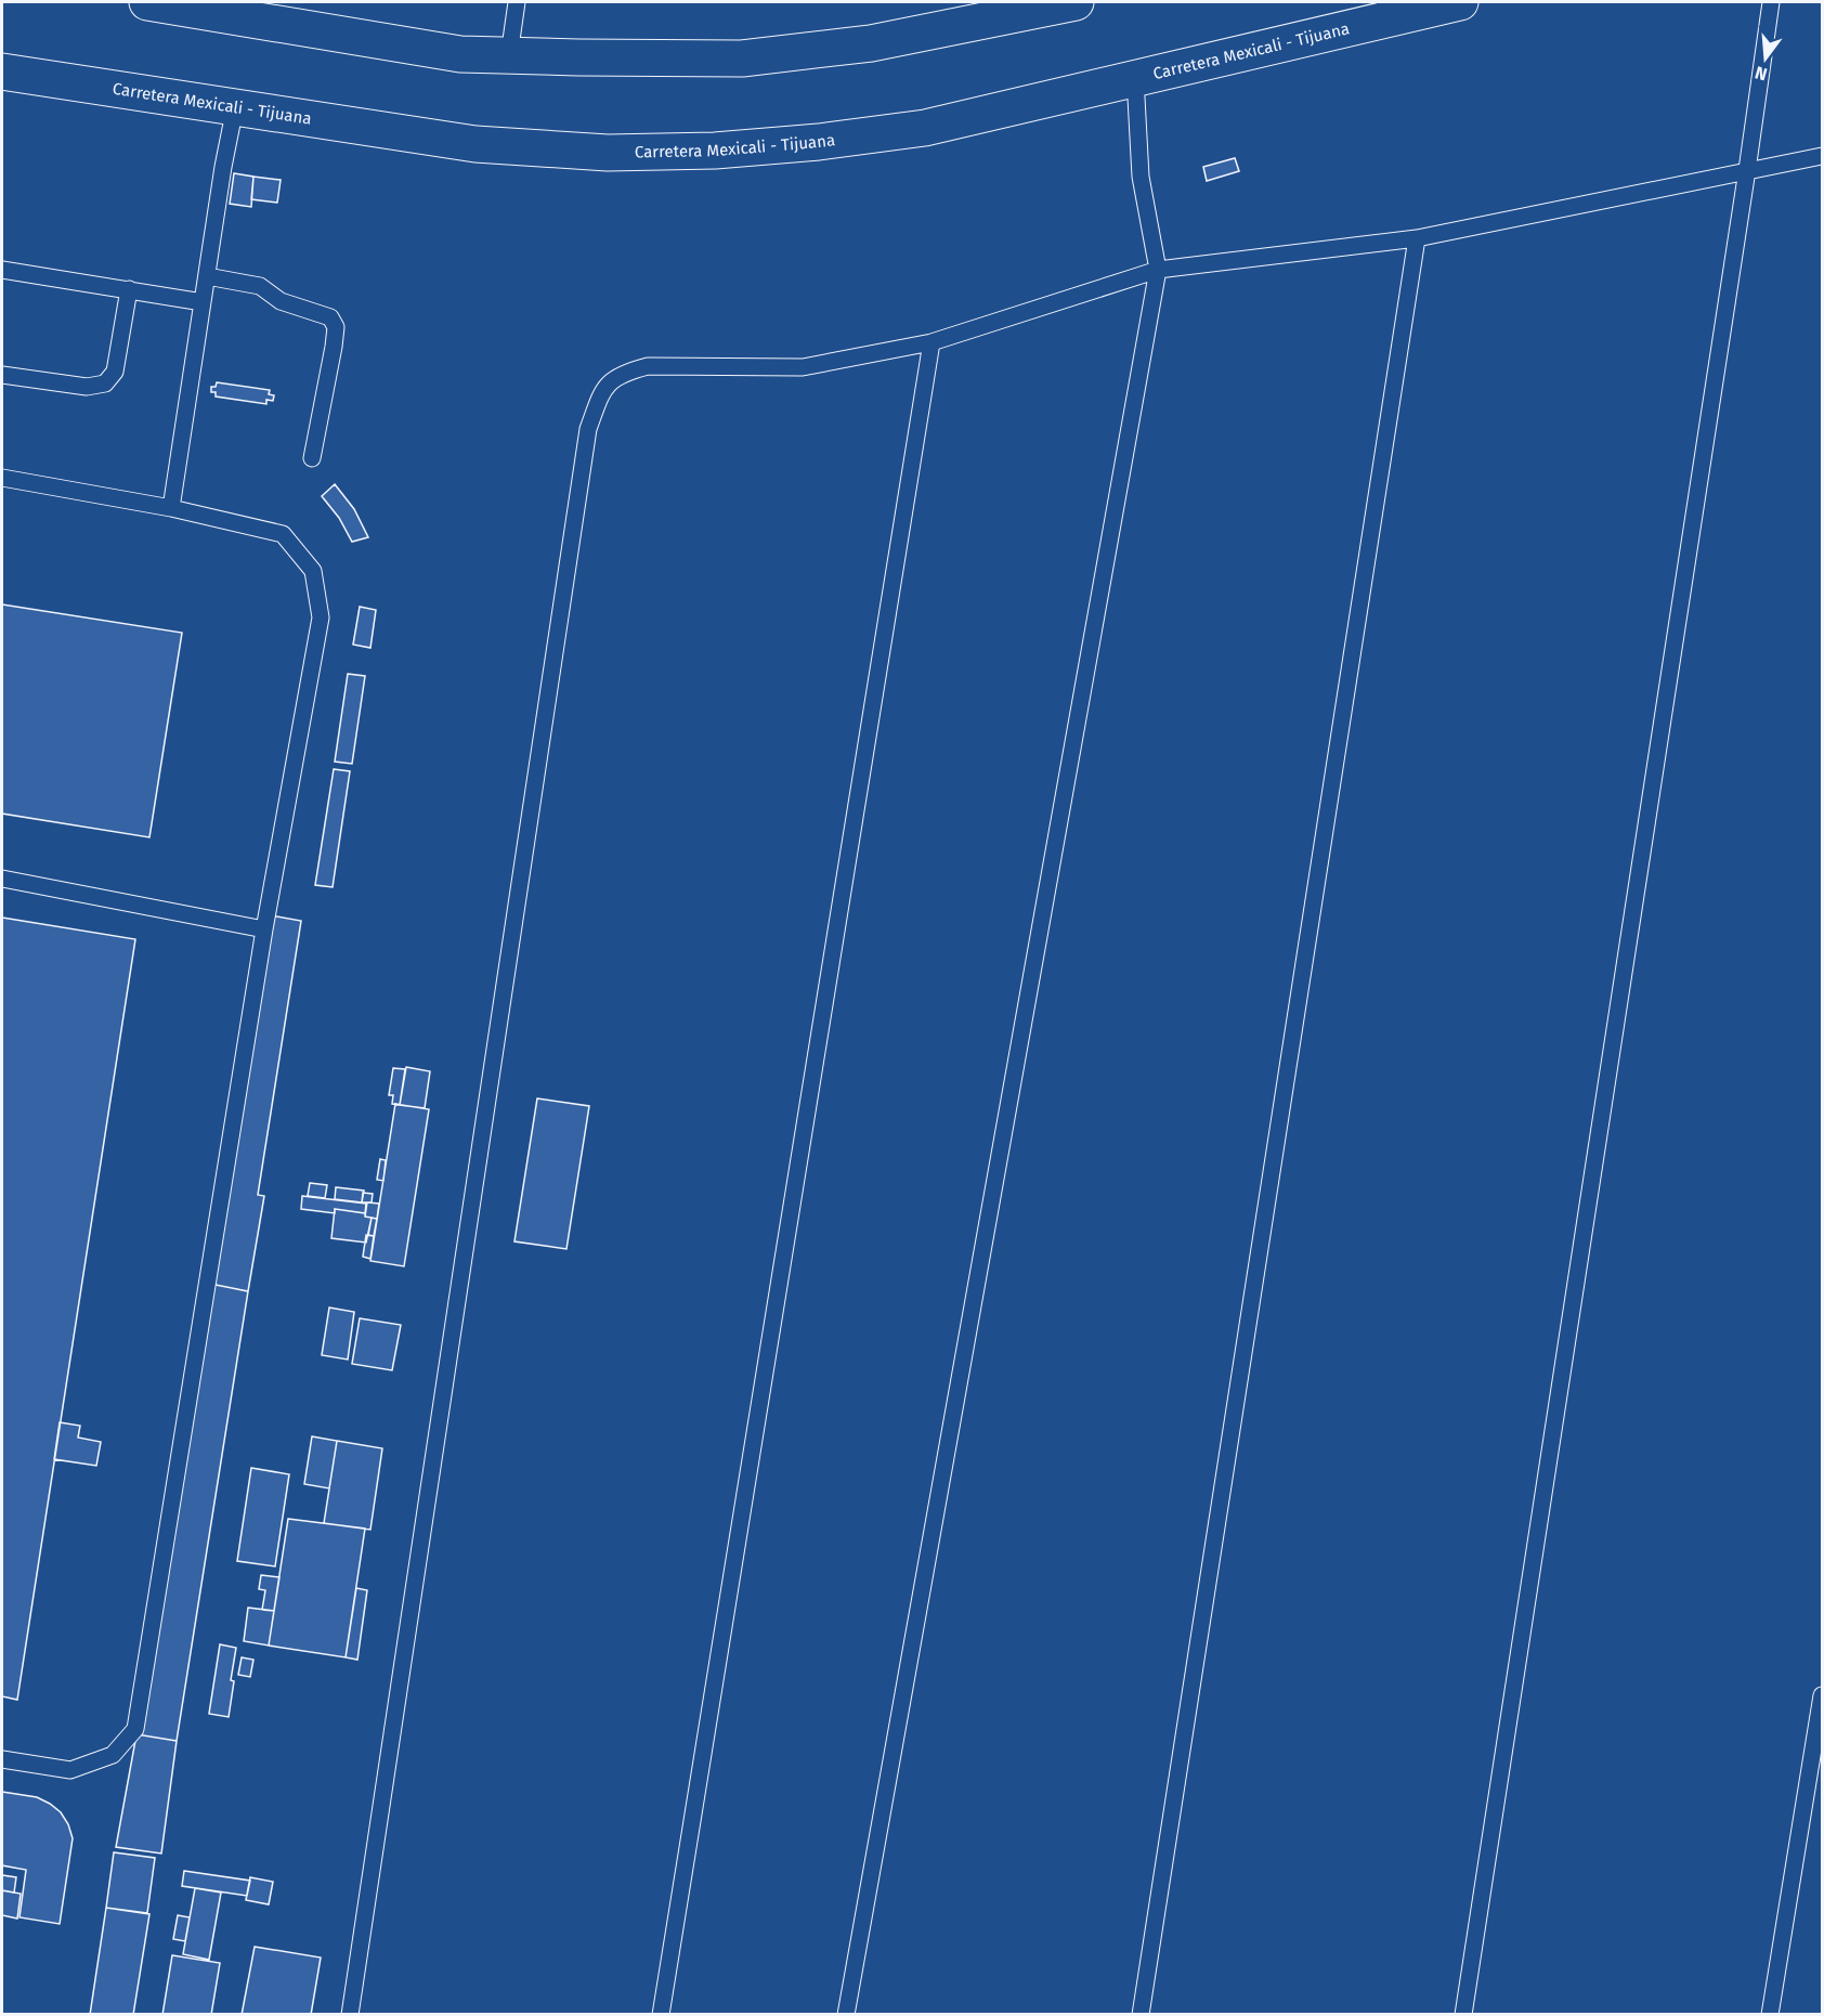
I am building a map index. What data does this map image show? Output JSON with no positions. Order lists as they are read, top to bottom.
{
  "streets": {
    "main road": ["Carretera Mexicali - Tijuana"]
  },
  "north": "bottom"
}
